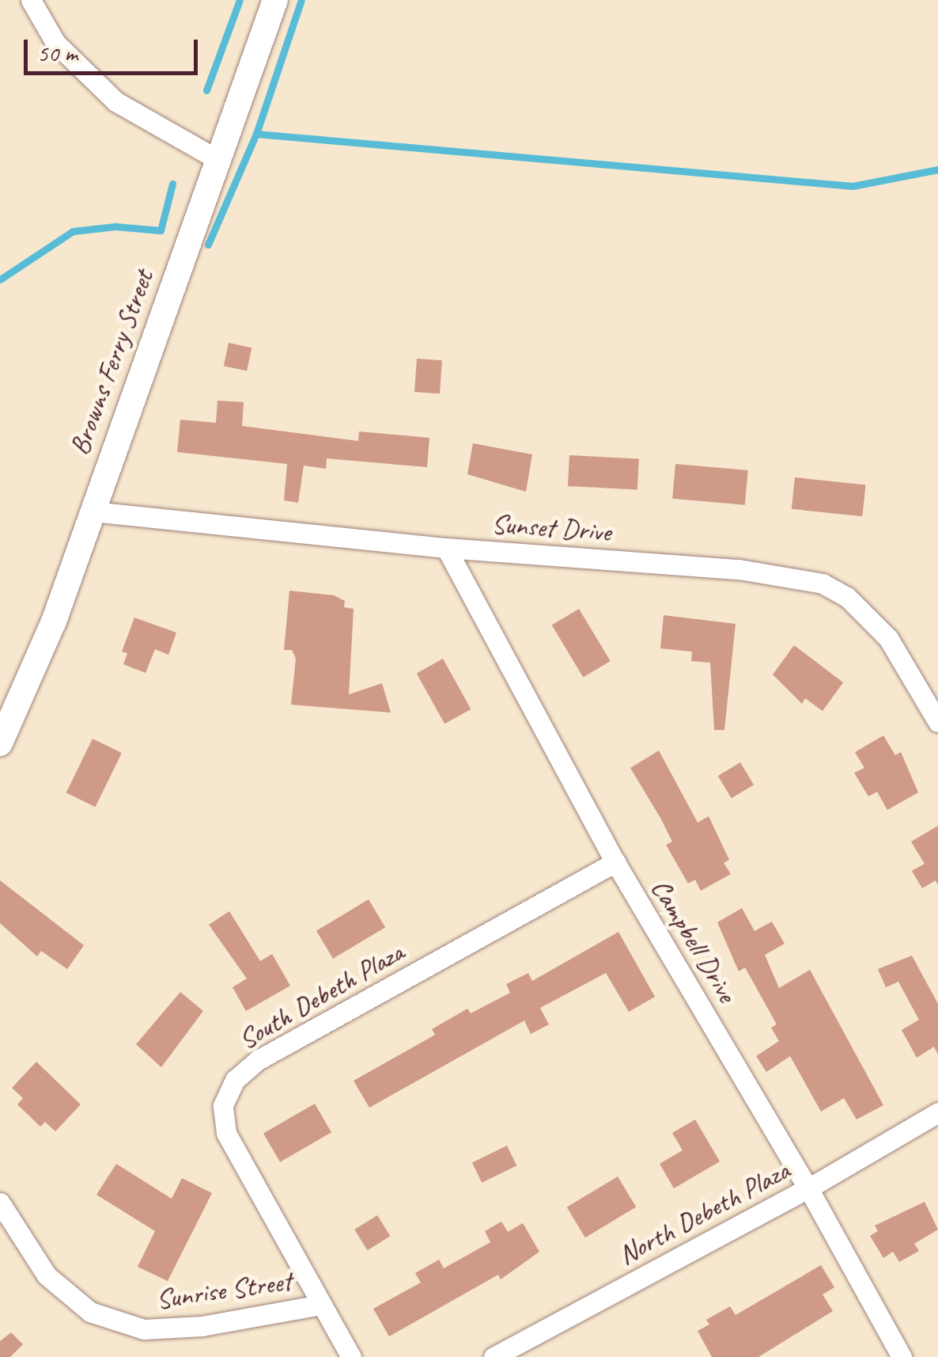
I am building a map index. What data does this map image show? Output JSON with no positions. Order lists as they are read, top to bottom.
{
  "streets": {
    "street": [
      "Browns Ferry Street",
      "Sunset Drive",
      "Campbell Drive",
      "South Debeth Plaza",
      "North Debeth Plaza",
      "Sunrise Street"
    ]
  },
  "crossings": [
    ["Browns Ferry Street", "Sunset Drive"],
    ["Sunset Drive", "Campbell Drive"],
    ["Campbell Drive", "South Debeth Plaza"],
    ["Campbell Drive", "North Debeth Plaza"],
    ["South Debeth Plaza", "Sunrise Street"]
  ],
  "scale_bar": "50 m"
}
